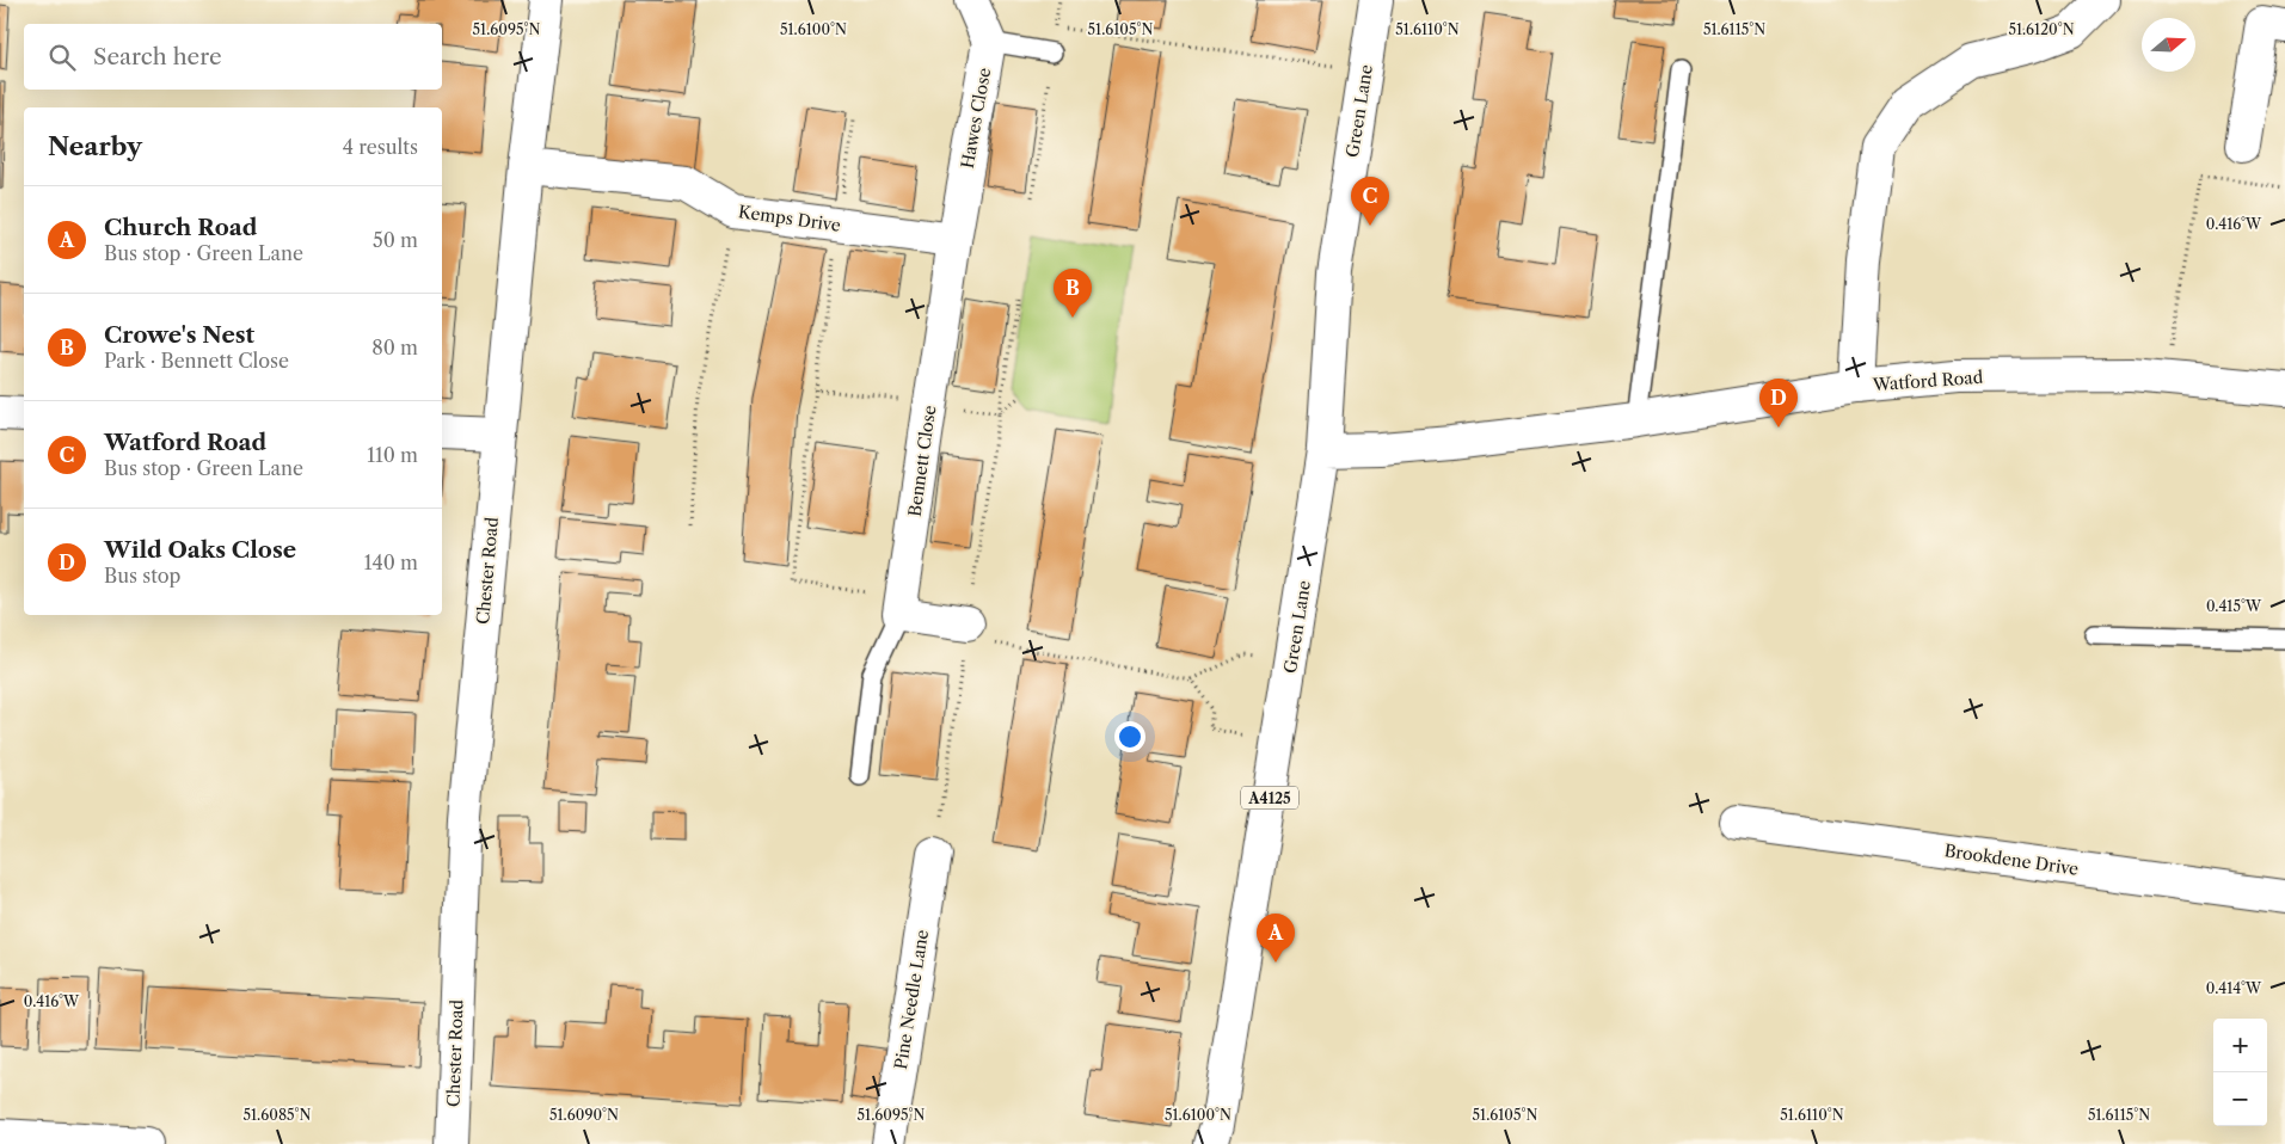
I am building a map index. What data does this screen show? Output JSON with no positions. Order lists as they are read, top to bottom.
{
  "streets": {
    "street": [
      "Green Lane",
      "Hawes Close",
      "Kemps Drive",
      "Watford Road",
      "Bennett Close",
      "Chester Road",
      "A4125",
      "Brookdene Drive",
      "Pine Needle Lane"
    ]
  },
  "crossings": [
    ["Green Lane", "Watford Road"],
    ["Hawes Close", "Kemps Drive"],
    ["Hawes Close", "Bennett Close"],
    ["Kemps Drive", "Bennett Close"],
    ["Kemps Drive", "Chester Road"]
  ],
  "north": "right",
  "page": {
    "search": "Search here",
    "heading": ["Nearby", "4 results"],
    "pins": [
      "C",
      "B",
      "D",
      "A"
    ],
    "list": [
      {
        "mark": "A",
        "name": "Church Road",
        "note": "Bus stop · Green Lane",
        "value": "50 m"
      },
      {
        "mark": "B",
        "name": "Crowe's Nest",
        "note": "Park · Bennett Close",
        "value": "80 m"
      },
      {
        "mark": "C",
        "name": "Watford Road",
        "note": "Bus stop · Green Lane",
        "value": "110 m"
      },
      {
        "mark": "D",
        "name": "Wild Oaks Close",
        "note": "Bus stop",
        "value": "140 m"
      }
    ],
    "map_buttons": ["+", "−"]
  },
  "coordinates": [
    "51.6095°N",
    "51.6100°N",
    "51.6105°N",
    "51.6110°N",
    "51.6115°N",
    "51.6120°N",
    "0.416°W",
    "0.415°W",
    "0.414°W",
    "51.6085°N",
    "51.6090°N"
  ]
}
